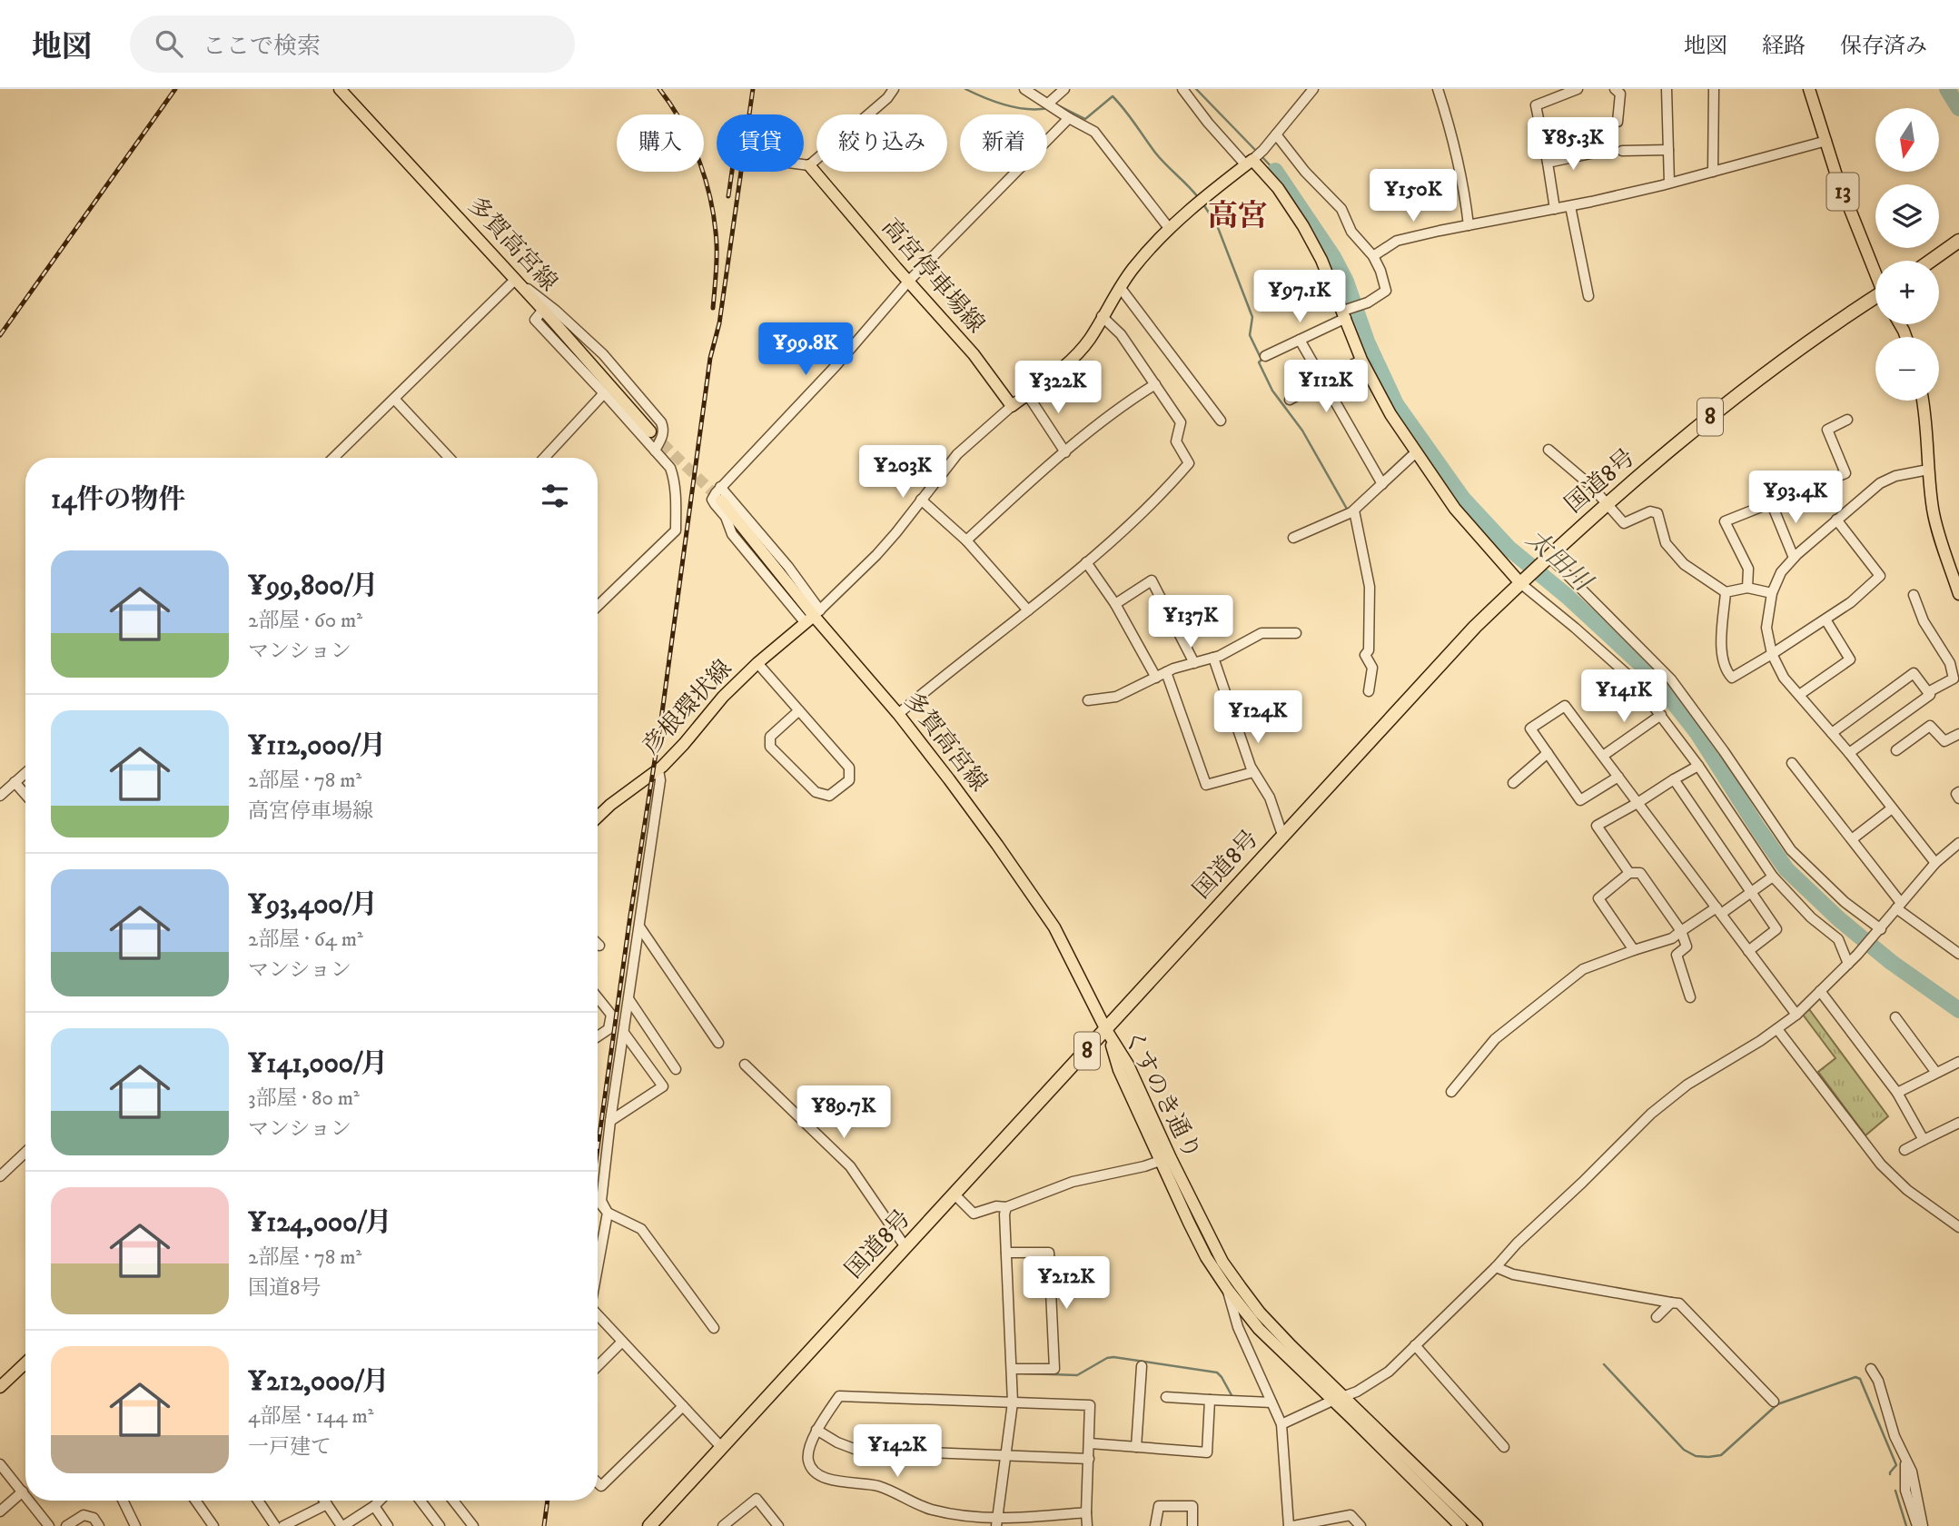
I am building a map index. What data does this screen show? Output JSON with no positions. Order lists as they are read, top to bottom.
{
  "streets": {
    "highway": ["8", "国道8号"],
    "main road": [
      "13",
      "多賀高宮線",
      "高宮停車場線",
      "彦根環状線",
      "くすのき通り"
    ]
  },
  "crossings": [
    ["多賀高宮線", "国道8号"],
    ["多賀高宮線", "彦根環状線"],
    ["多賀高宮線", "くすのき通り"],
    ["国道8号", "くすのき通り"]
  ],
  "districts": ["高宮"],
  "water": ["太田川"],
  "north": "bottom",
  "page": {
    "header": "地図",
    "search": "ここで検索",
    "nav": ["地図", "経路", "保存済み"],
    "map_buttons": ["+", "−"],
    "chip": [
      "購入",
      "賃貸",
      "絞り込み",
      "新着"
    ],
    "price": [
      "¥85.3K",
      "¥150K",
      "¥97.1K",
      "¥99.8K",
      "¥112K",
      "¥322K",
      "¥203K",
      "¥93.4K",
      "¥137K",
      "¥141K",
      "¥124K",
      "¥89.7K",
      "¥212K",
      "¥142K"
    ],
    "heading": "14件の物件",
    "list": [
      {
        "name": "¥99,800/月",
        "note": "2部屋 · 60 m² · マンション"
      },
      {
        "name": "¥112,000/月",
        "note": "2部屋 · 78 m² · 高宮停車場線"
      },
      {
        "name": "¥93,400/月",
        "note": "2部屋 · 64 m² · マンション"
      },
      {
        "name": "¥141,000/月",
        "note": "3部屋 · 80 m² · マンション"
      },
      {
        "name": "¥124,000/月",
        "note": "2部屋 · 78 m² · 国道8号"
      },
      {
        "name": "¥212,000/月",
        "note": "4部屋 · 144 m² · 一戸建て"
      }
    ]
  }
}
